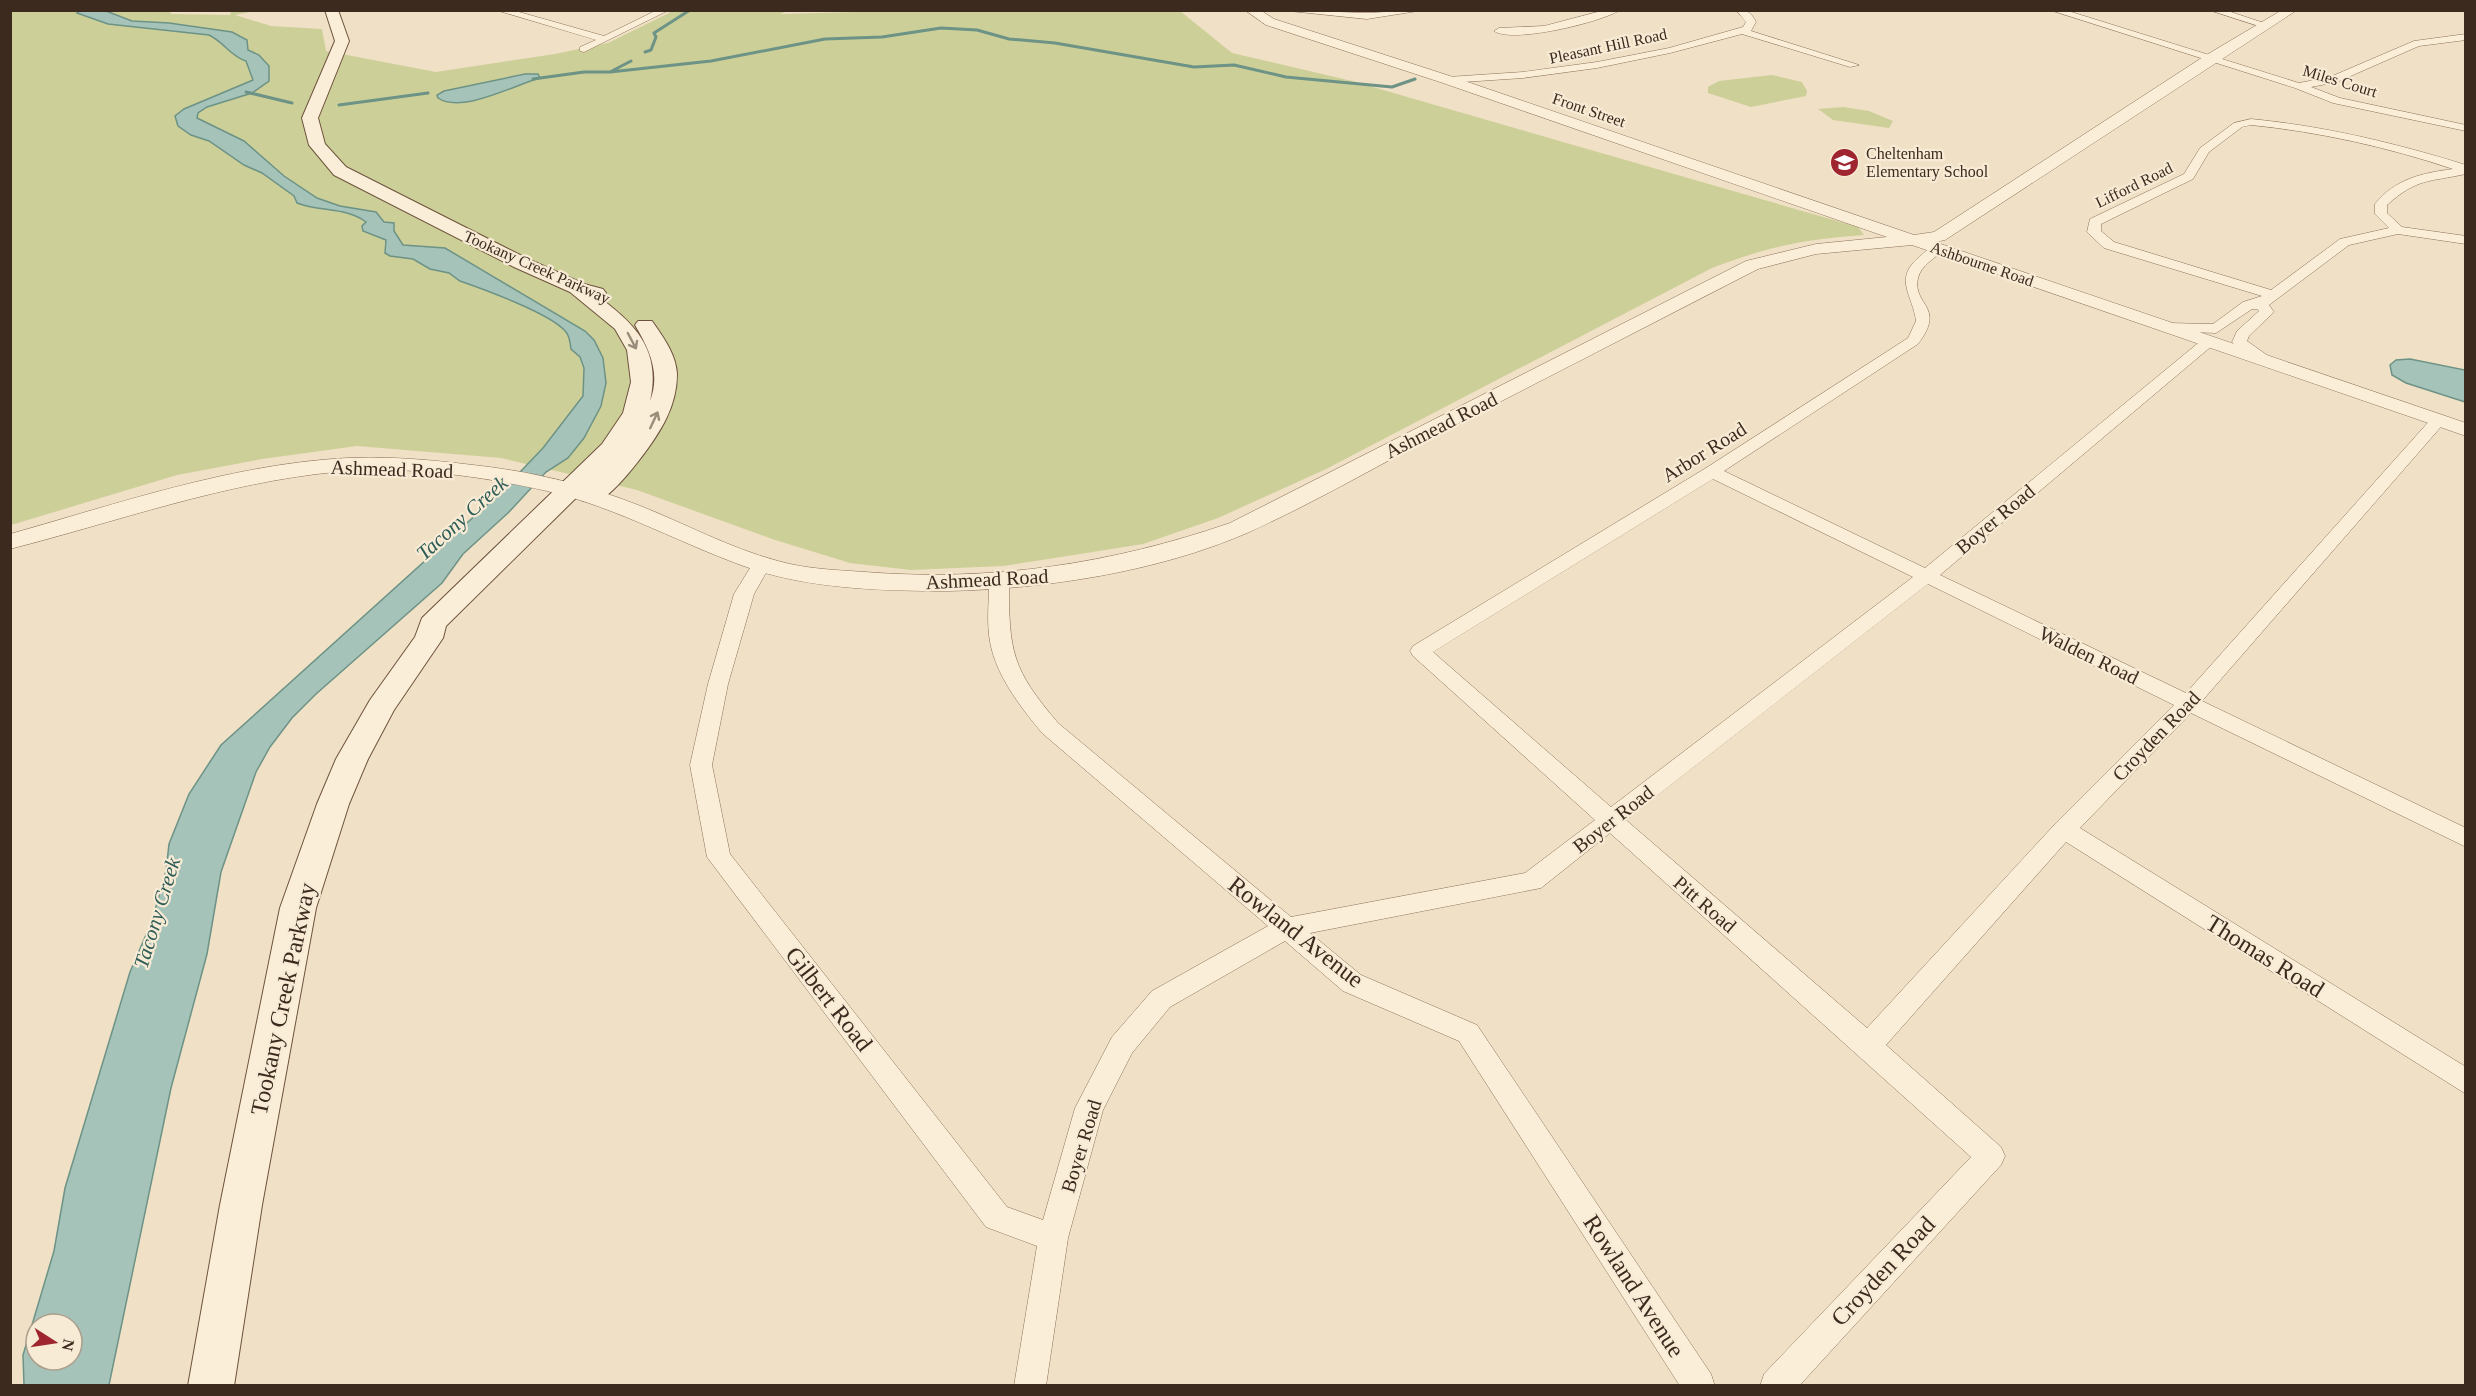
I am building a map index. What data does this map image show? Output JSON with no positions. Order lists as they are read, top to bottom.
{
  "streets": {
    "main road": ["Tookany Creek Parkway"],
    "street": [
      "Pleasant Hill Road",
      "Miles Court",
      "Front Street",
      "Lifford Road",
      "Ashbourne Road",
      "Ashmead Road",
      "Arbor Road",
      "Boyer Road",
      "Walden Road",
      "Croyden Road",
      "Pitt Road",
      "Rowland Avenue",
      "Thomas Road",
      "Gilbert Road"
    ]
  },
  "crossings": [
    ["Pleasant Hill Road", "Front Street"],
    ["Miles Court", "Ashbourne Road"],
    ["Front Street", "Ashbourne Road"],
    ["Front Street", "Ashmead Road"],
    ["Ashbourne Road", "Ashmead Road"],
    ["Ashbourne Road", "Arbor Road"],
    ["Ashbourne Road", "Boyer Road"],
    ["Ashbourne Road", "Croyden Road"],
    ["Tookany Creek Parkway", "Ashmead Road"],
    ["Ashmead Road", "Rowland Avenue"],
    ["Ashmead Road", "Gilbert Road"],
    ["Arbor Road", "Walden Road"],
    ["Arbor Road", "Pitt Road"],
    ["Boyer Road", "Walden Road"],
    ["Boyer Road", "Pitt Road"],
    ["Boyer Road", "Rowland Avenue"],
    ["Boyer Road", "Gilbert Road"],
    ["Walden Road", "Croyden Road"],
    ["Croyden Road", "Pitt Road"],
    ["Croyden Road", "Thomas Road"]
  ],
  "water": ["Tacony Creek"],
  "places": {
    "school or university": ["Cheltenham Elementary School"]
  },
  "north": "right"
}
